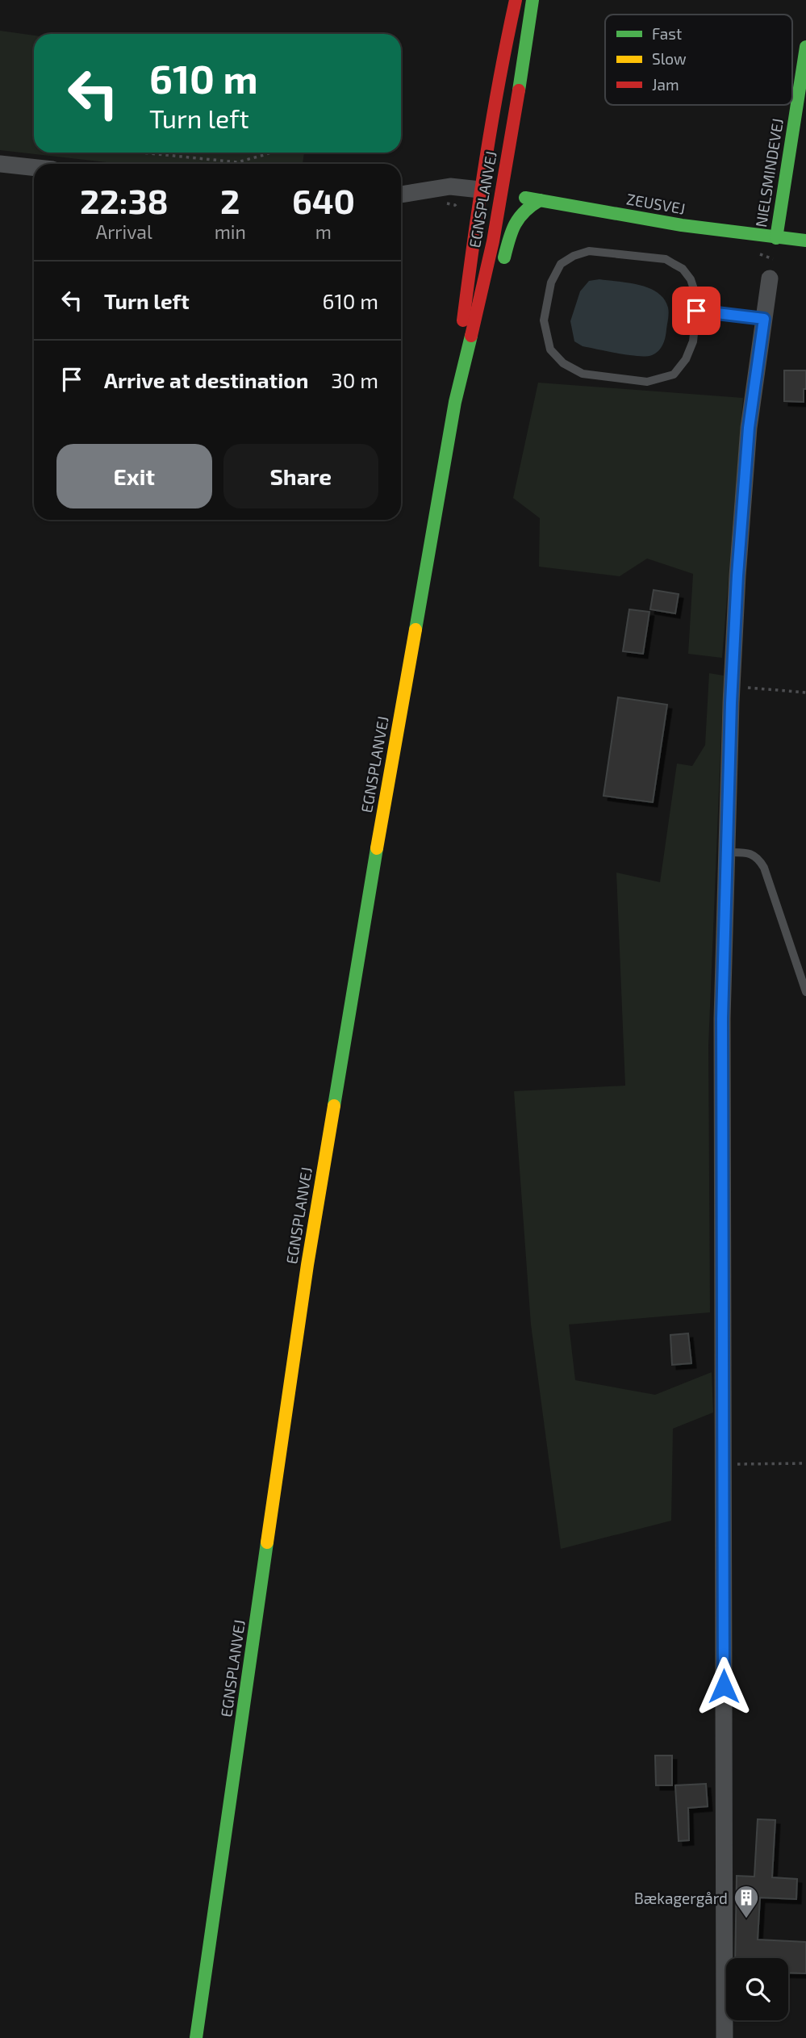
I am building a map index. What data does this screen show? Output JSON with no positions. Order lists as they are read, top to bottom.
{
  "streets": {
    "main road": ["NIELSMINDEVEJ", "EGNSPLANVEJ", "ZEUSVEJ"]
  },
  "crossings": [
    ["NIELSMINDEVEJ", "ZEUSVEJ"],
    ["EGNSPLANVEJ", "ZEUSVEJ"]
  ],
  "places": {
    "building": ["Bækagergård"]
  },
  "legend": ["Fast", "Slow", "Jam"],
  "page": {
    "turn": ["610 m", "Turn left"],
    "eta": [
      "22:38",
      "Arrival",
      "2",
      "min",
      "640",
      "m"
    ],
    "list": [
      {
        "name": "Turn left",
        "value": "610 m"
      },
      {
        "name": "Arrive at destination",
        "value": "30 m"
      }
    ],
    "buttons": ["Exit", "Share"]
  }
}
